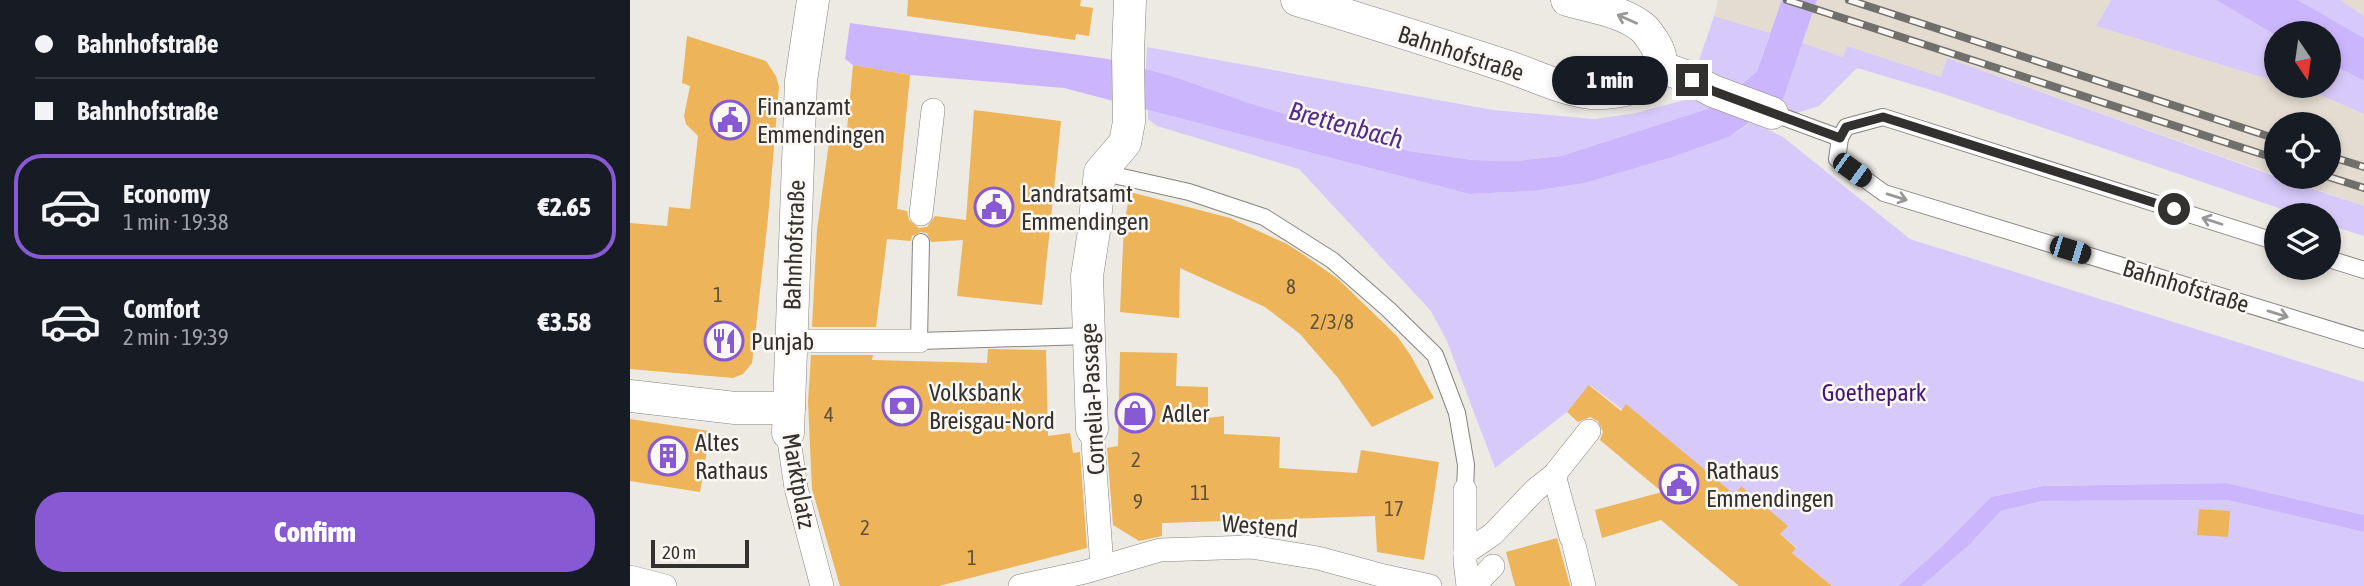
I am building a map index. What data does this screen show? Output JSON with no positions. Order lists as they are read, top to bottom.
{
  "streets": {
    "street": [
      "Bahnhofstraße",
      "Cornelia-Passage",
      "Marktplatz",
      "Westend"
    ]
  },
  "crossings": [
    ["Bahnhofstraße", "Marktplatz"],
    ["Cornelia-Passage", "Westend"]
  ],
  "one_way": ["Bahnhofstraße"],
  "water": ["Brettenbach"],
  "parks": ["Goethepark"],
  "places": {
    "public building": ["Finanzamt Emmendingen", "Landratsamt Emmendingen", "Rathaus Emmendingen"],
    "restaurant": ["Punjab"],
    "bank": ["Volksbank Breisgau-Nord"],
    "shop": ["Adler"],
    "building": ["Altes Rathaus"]
  },
  "house_numbers": [
    "8",
    "1",
    "2/3/8",
    "4",
    "2",
    "11",
    "9",
    "17",
    "2",
    "1"
  ],
  "scale_bar": "20 m",
  "north": "bottom",
  "page": {
    "banner": ["Bahnhofstraße", "Bahnhofstraße"],
    "bubble": "1 min",
    "list": [
      {
        "name": "Economy",
        "note": "1 min · 19:38",
        "value": "€2.65"
      },
      {
        "name": "Comfort",
        "note": "2 min · 19:39",
        "value": "€3.58"
      }
    ],
    "buttons": "Confirm",
    "scale": "20 m"
  }
}
